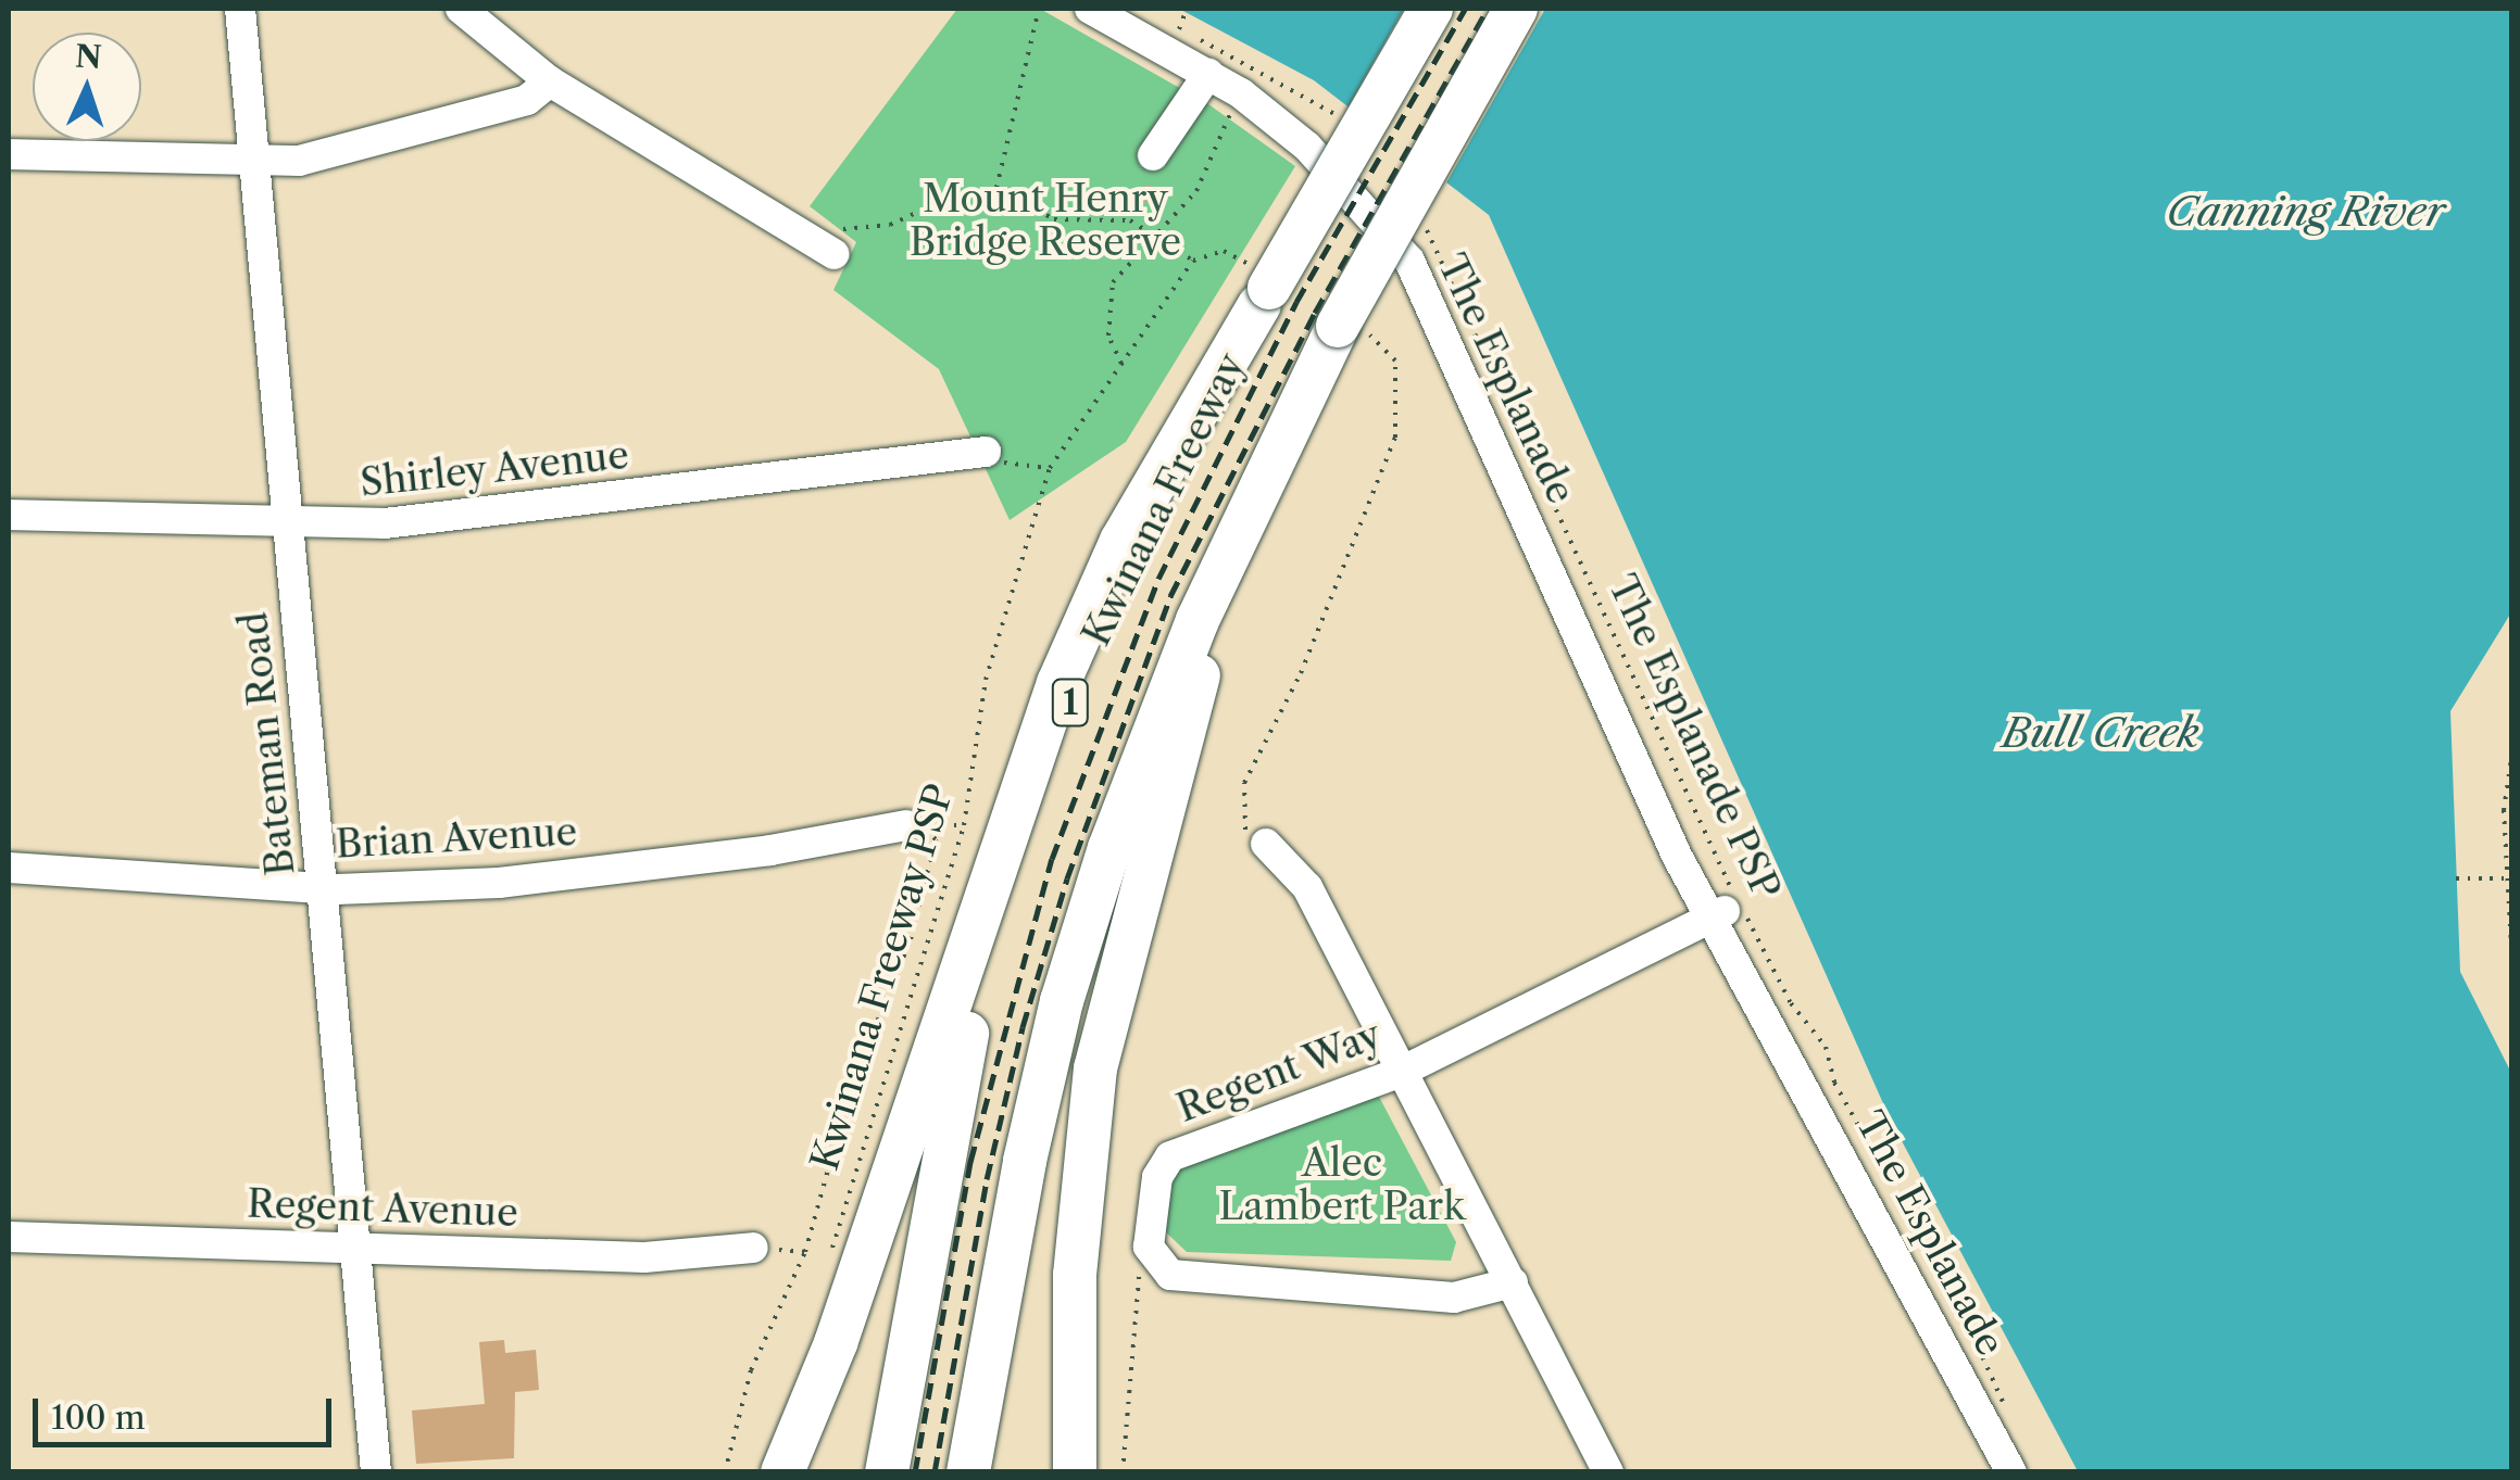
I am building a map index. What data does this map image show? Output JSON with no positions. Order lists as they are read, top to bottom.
{
  "streets": {
    "highway": ["Kwinana Freeway", "1"],
    "street": [
      "The Esplanade",
      "Shirley Avenue",
      "Bateman Road",
      "Brian Avenue",
      "Regent Way",
      "Regent Avenue"
    ],
    "path": ["The Esplanade PSP", "Kwinana Freeway PSP"]
  },
  "crossings": [
    ["The Esplanade", "Regent Way"],
    ["Shirley Avenue", "Bateman Road"],
    ["Bateman Road", "Brian Avenue"],
    ["Bateman Road", "Regent Avenue"]
  ],
  "water": ["Canning River", "Bull Creek"],
  "parks": ["Mount Henry Bridge Reserve", "Alec Lambert Park"],
  "scale_bar": "100 m",
  "north": "top"
}
